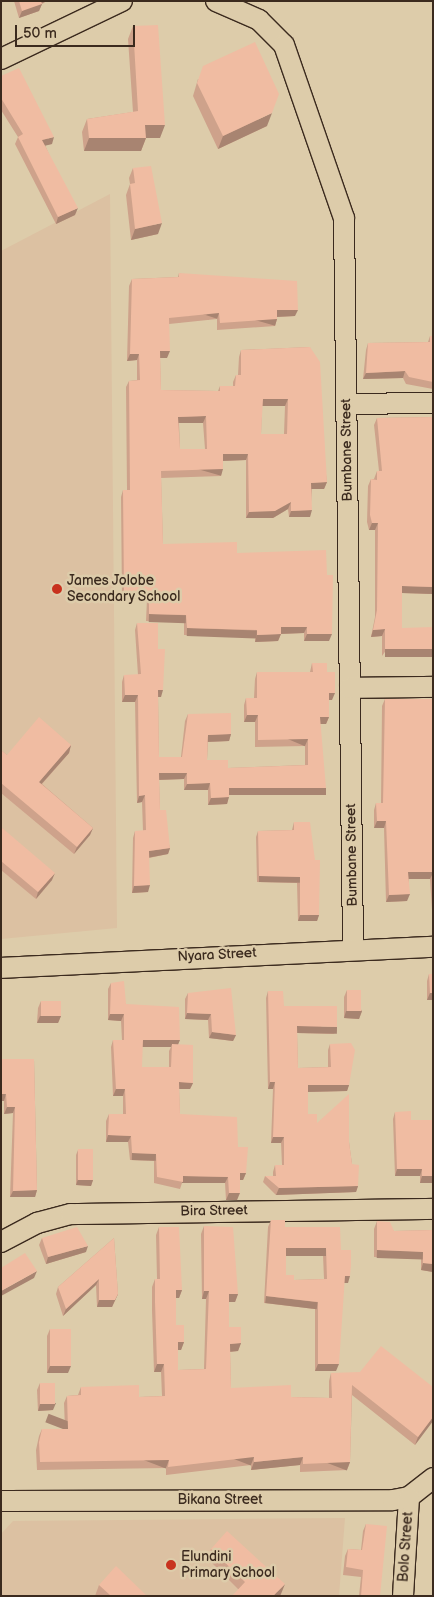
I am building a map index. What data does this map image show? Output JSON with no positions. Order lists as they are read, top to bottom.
{
  "streets": {
    "street": [
      "Bumbane Street",
      "Nyara Street",
      "Bira Street",
      "Bikana Street",
      "Bolo Street"
    ]
  },
  "crossings": [
    ["Bumbane Street", "Nyara Street"],
    ["Bikana Street", "Bolo Street"]
  ],
  "places": ["James Jolobe Secondary School", "Elundini Primary School"],
  "scale_bar": "50 m"
}
